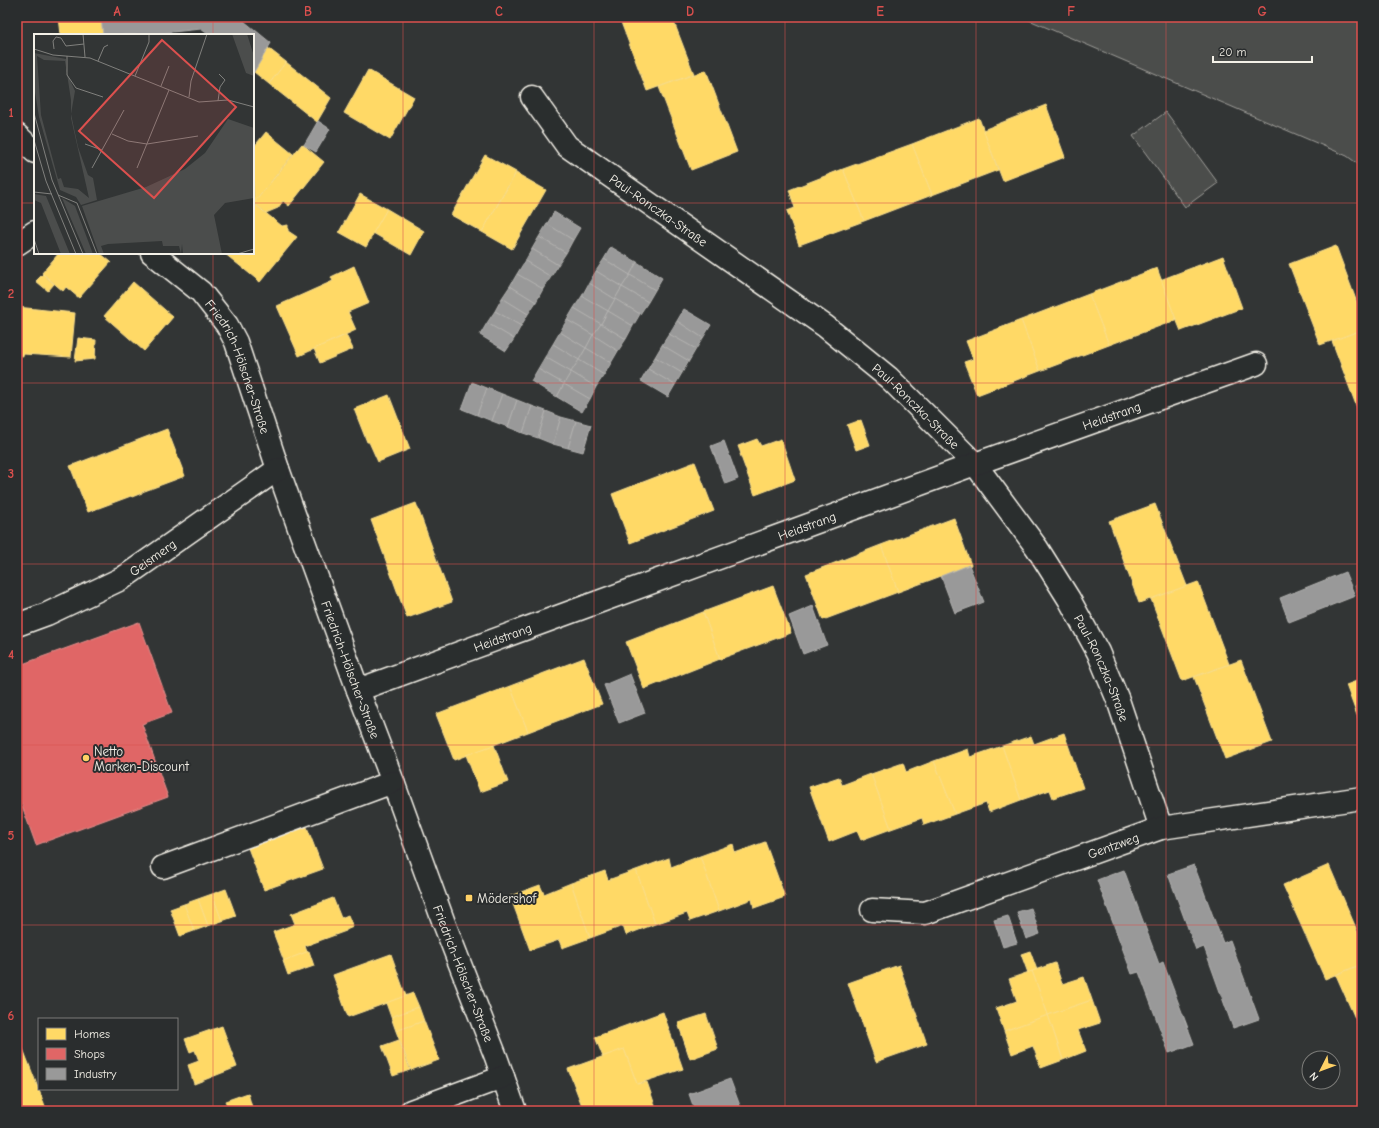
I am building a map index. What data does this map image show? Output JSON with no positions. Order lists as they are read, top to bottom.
{
  "streets": {
    "street": [
      "Paul-Ronczka-Straße",
      "Friedrich-Hölscher-Straße",
      "Heidstrang",
      "Geismerg",
      "Gentzweg"
    ]
  },
  "crossings": [
    ["Paul-Ronczka-Straße", "Heidstrang"],
    ["Paul-Ronczka-Straße", "Gentzweg"],
    ["Friedrich-Hölscher-Straße", "Heidstrang"],
    ["Friedrich-Hölscher-Straße", "Geismerg"]
  ],
  "places": {
    "other": ["Netto Marken-Discount"],
    "transit": ["Mödershof"]
  },
  "legend": ["Homes", "Shops", "Industry"],
  "scale_bar": "20 m",
  "north": "bottom left",
  "grid": {
    "columns": [
      "A",
      "B",
      "C",
      "D",
      "E",
      "F",
      "G"
    ],
    "rows": [
      "1",
      "2",
      "3",
      "4",
      "5",
      "6"
    ]
  }
}
